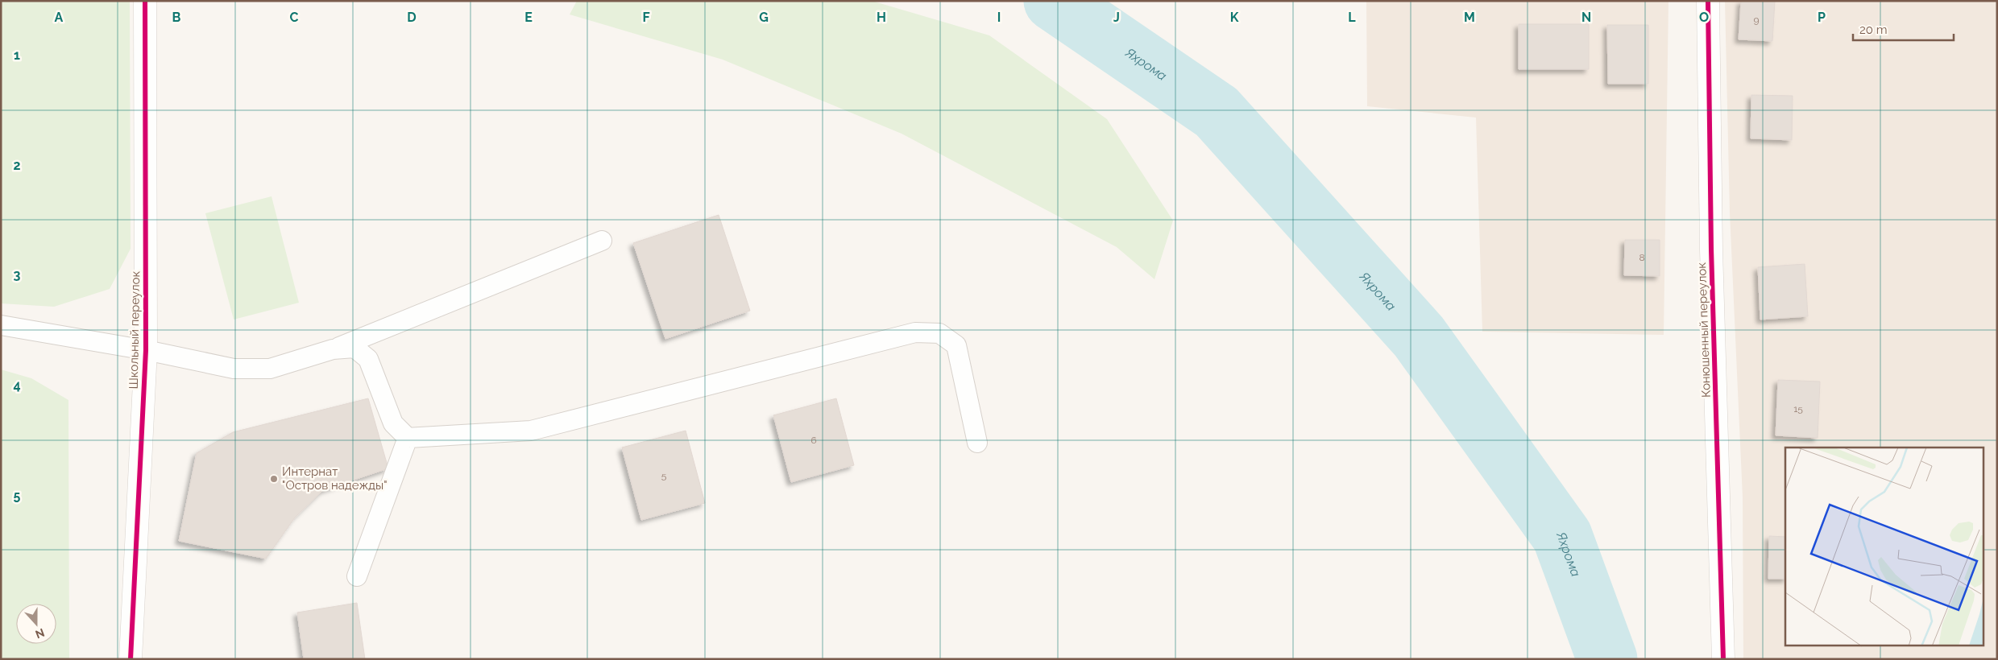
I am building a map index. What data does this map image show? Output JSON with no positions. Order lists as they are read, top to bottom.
{
  "streets": {
    "street": ["Школьный переулок", "Конюшенный переулок"]
  },
  "water": ["Яхрома"],
  "places": ["Интернат \"Остров надежды\""],
  "house_numbers": [
    "9",
    "8",
    "15",
    "6",
    "5"
  ],
  "scale_bar": "20 m",
  "north": "bottom",
  "grid": {
    "columns": [
      "A",
      "B",
      "C",
      "D",
      "E",
      "F",
      "G",
      "H",
      "I",
      "J",
      "K",
      "L",
      "M",
      "N",
      "O",
      "P"
    ],
    "rows": [
      "1",
      "2",
      "3",
      "4",
      "5"
    ]
  }
}
